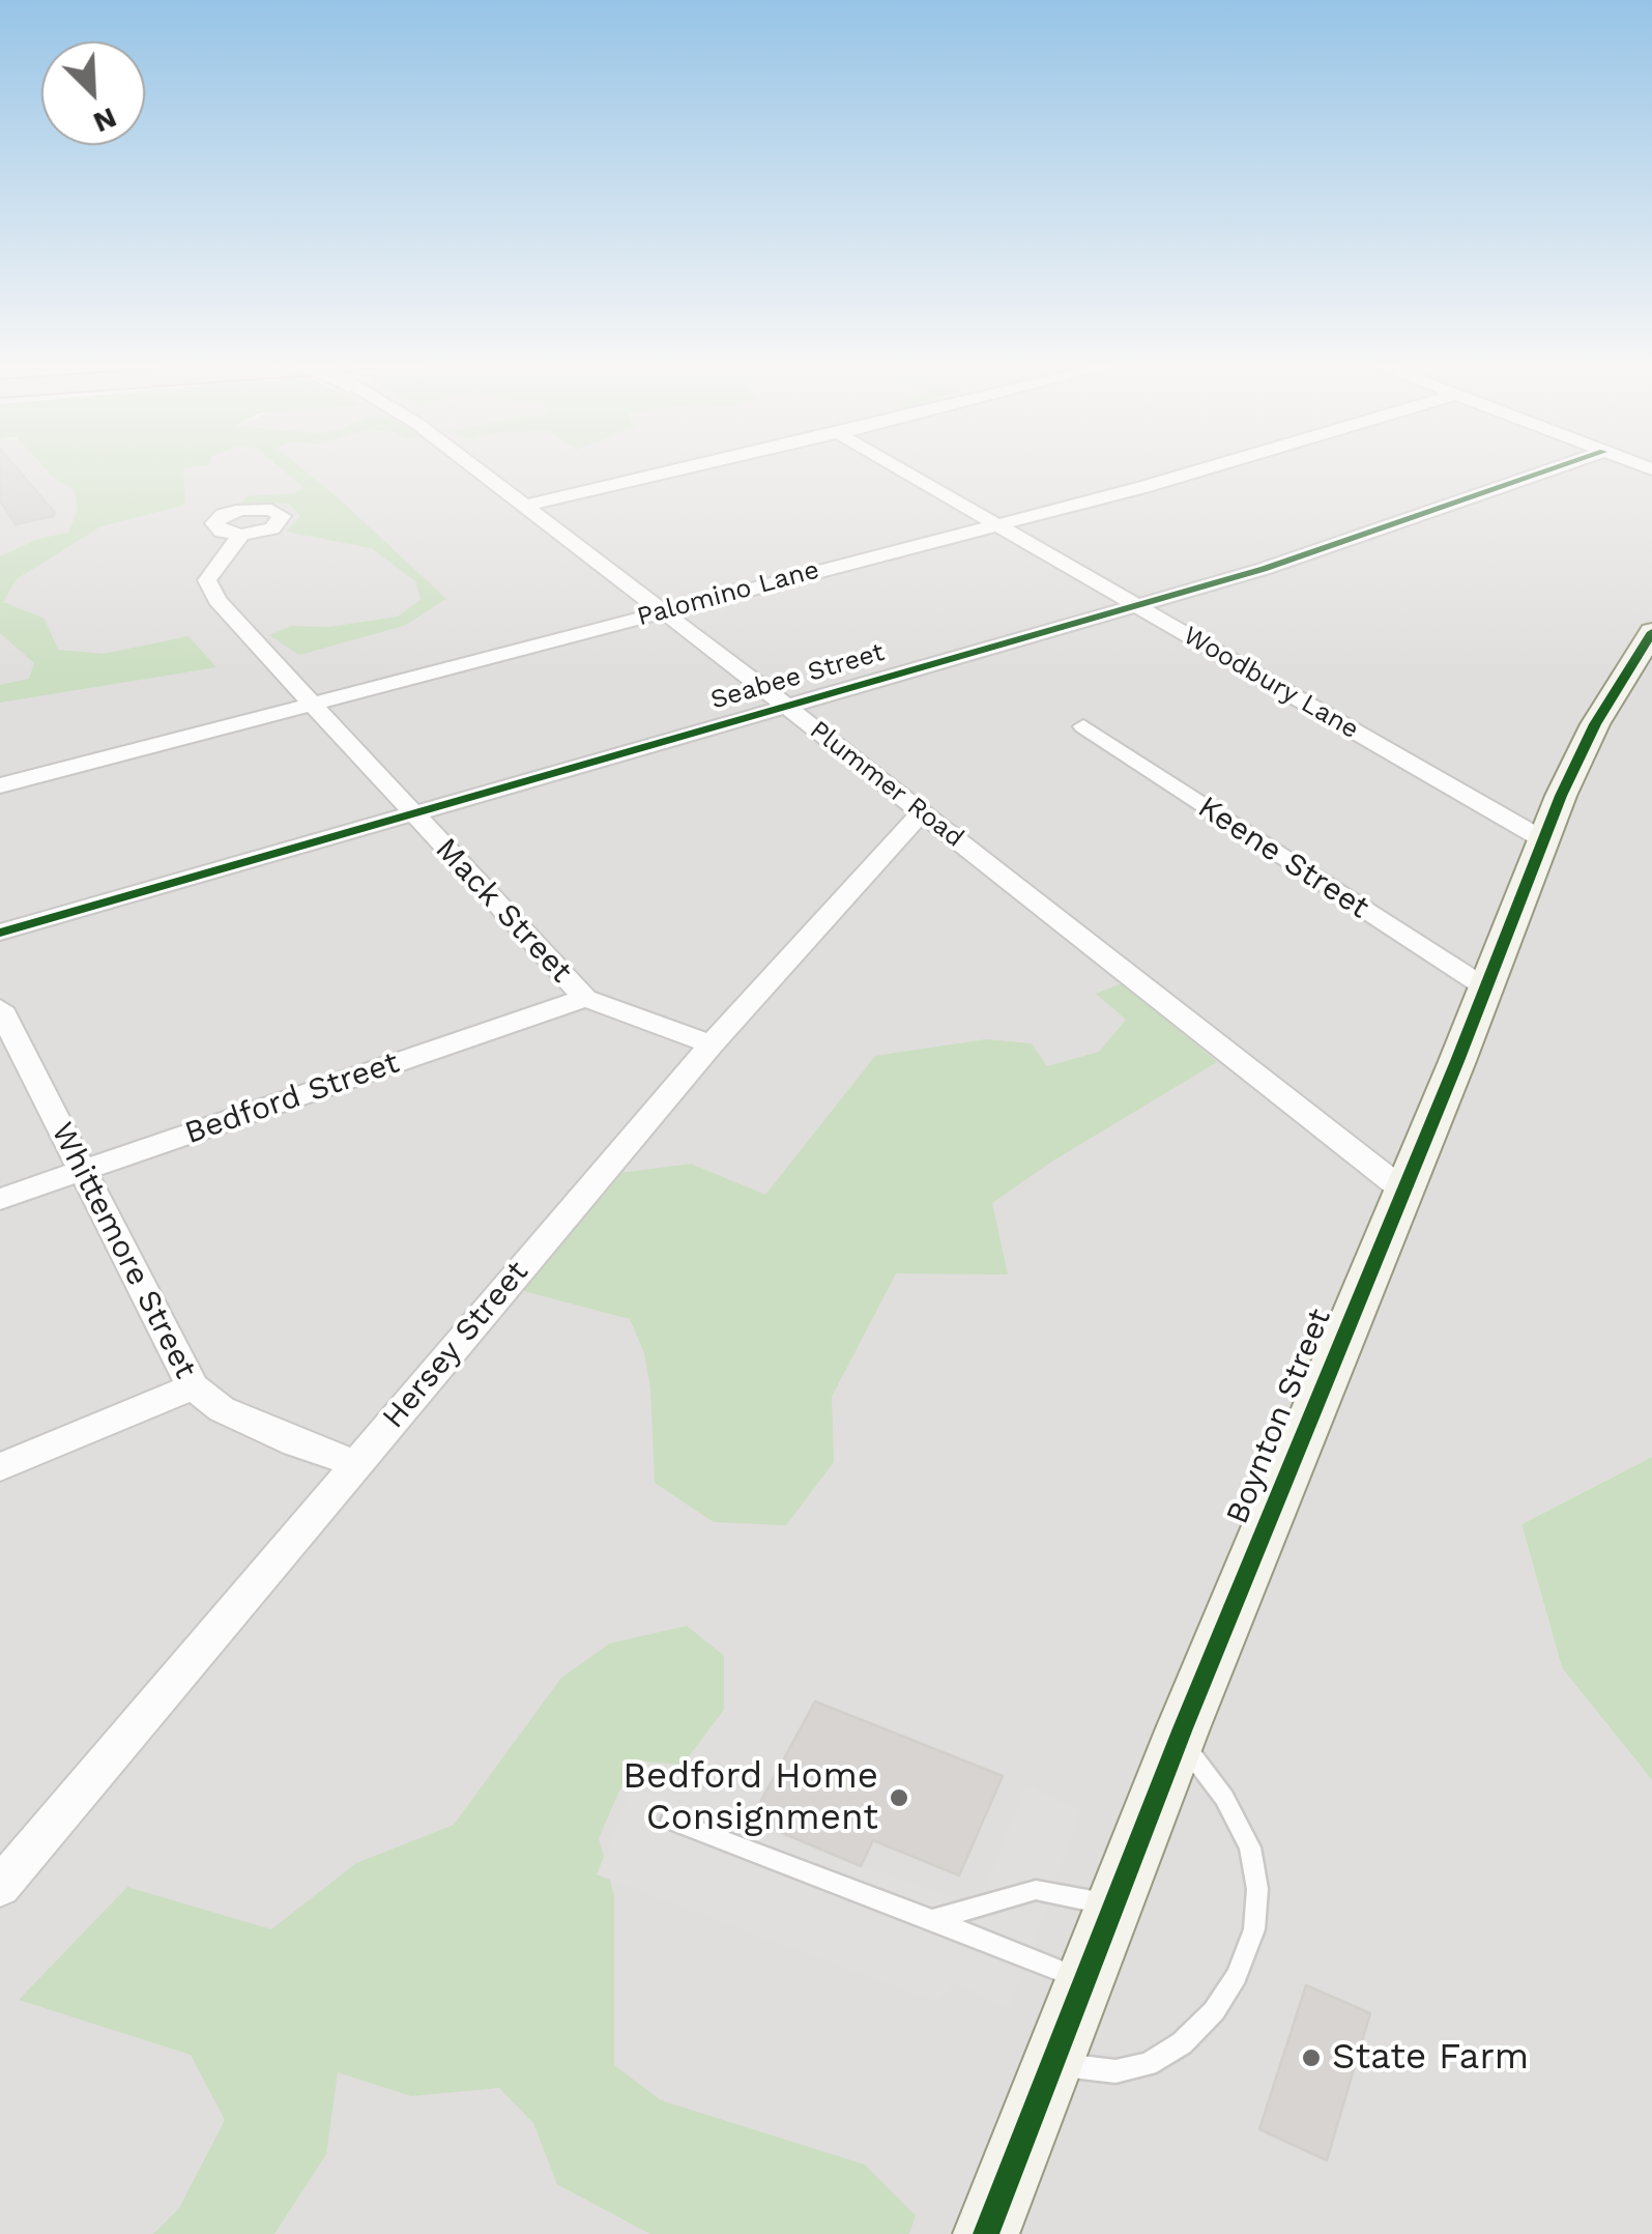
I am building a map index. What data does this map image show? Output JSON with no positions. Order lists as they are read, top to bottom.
{
  "streets": {
    "street": [
      "Palomino Lane",
      "Seabee Street",
      "Woodbury Lane",
      "Plummer Road",
      "Keene Street",
      "Mack Street",
      "Bedford Street",
      "Whittemore Street",
      "Hersey Street",
      "Boynton Street"
    ]
  },
  "crossings": [
    ["Palomino Lane", "Woodbury Lane"],
    ["Palomino Lane", "Plummer Road"],
    ["Palomino Lane", "Mack Street"],
    ["Seabee Street", "Woodbury Lane"],
    ["Seabee Street", "Plummer Road"],
    ["Seabee Street", "Mack Street"],
    ["Woodbury Lane", "Boynton Street"],
    ["Plummer Road", "Hersey Street"],
    ["Plummer Road", "Boynton Street"],
    ["Keene Street", "Boynton Street"],
    ["Mack Street", "Bedford Street"],
    ["Mack Street", "Hersey Street"],
    ["Bedford Street", "Whittemore Street"],
    ["Whittemore Street", "Hersey Street"]
  ],
  "places": ["Bedford Home Consignment", "State Farm"],
  "north": "bottom right"
}
